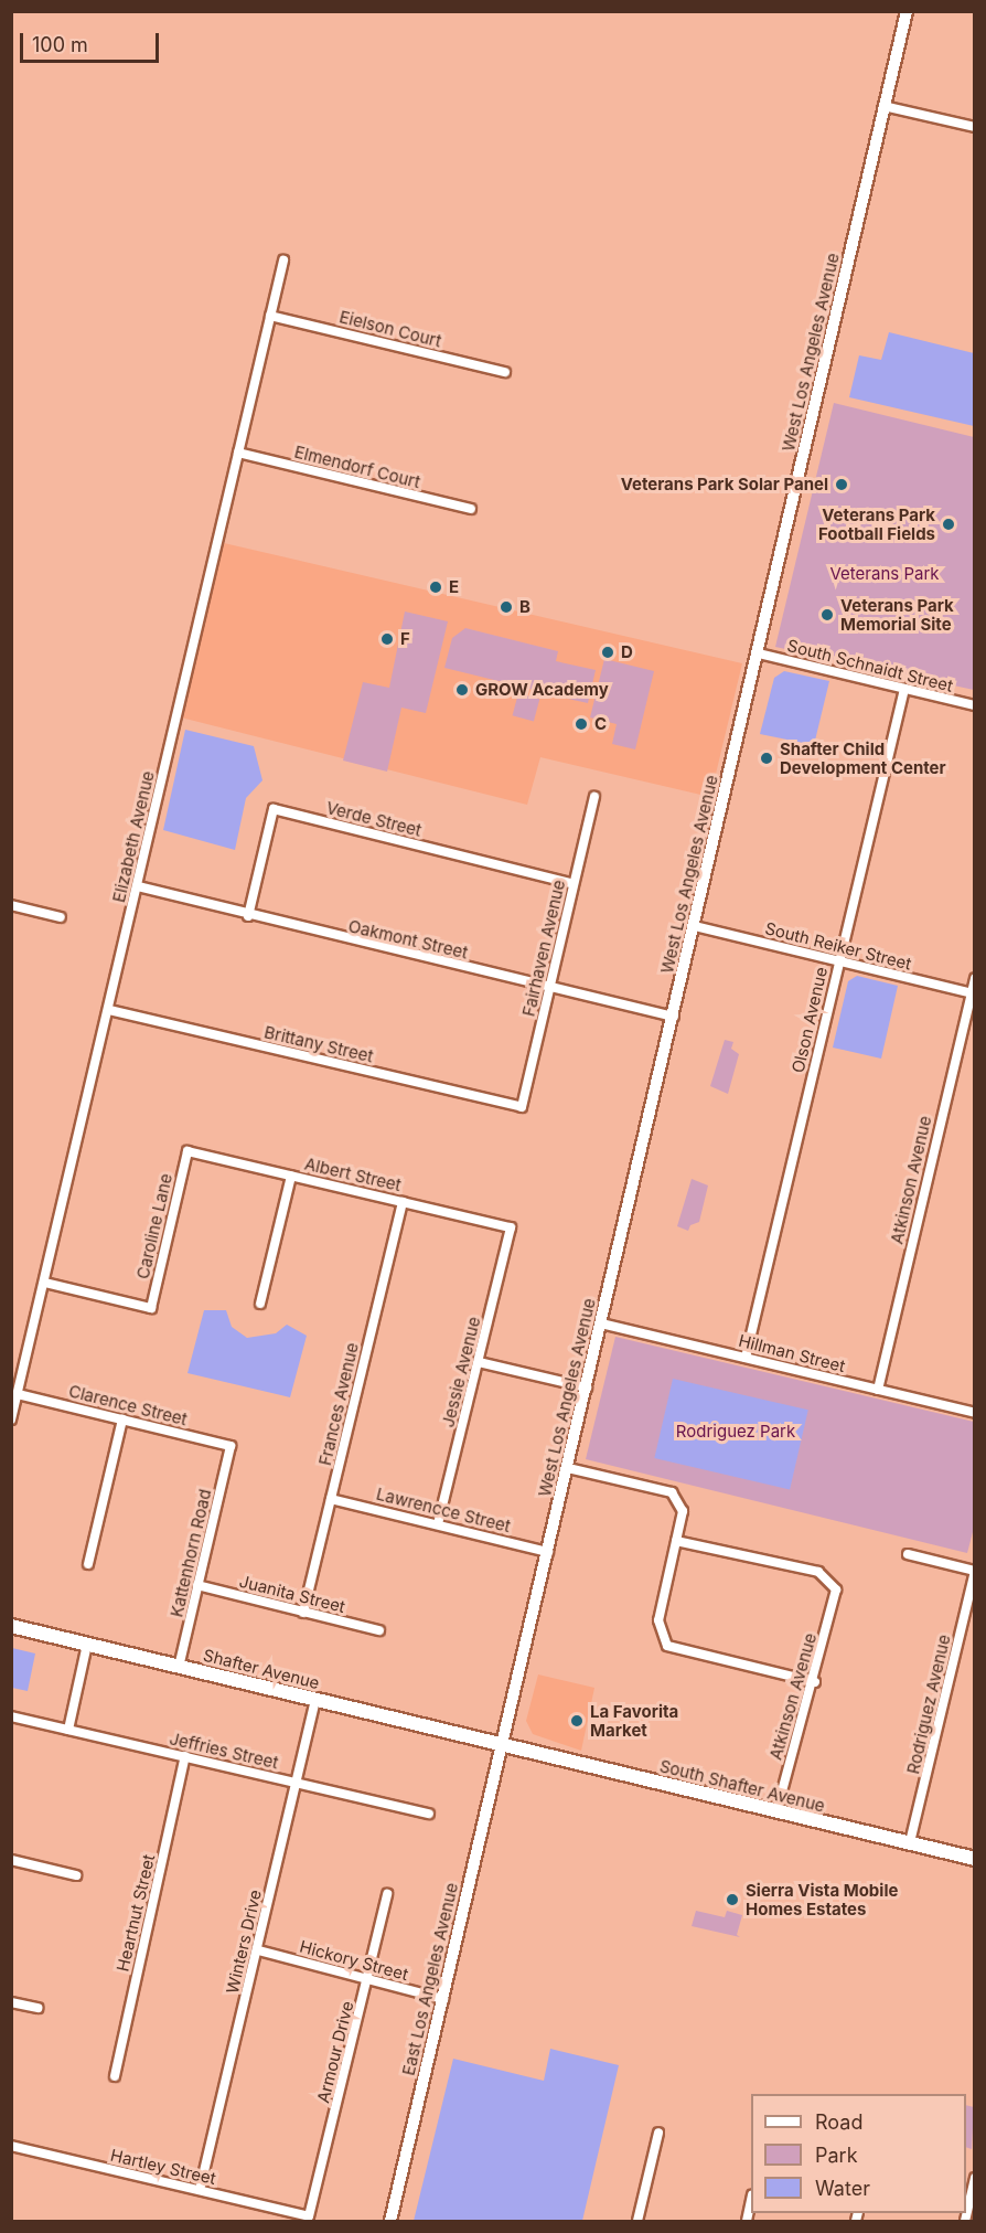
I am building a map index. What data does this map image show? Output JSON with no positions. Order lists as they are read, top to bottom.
{
  "streets": {
    "main road": ["Shafter Avenue", "South Shafter Avenue"],
    "street": [
      "Eielson Court",
      "West Los Angeles Avenue",
      "Elmendorf Court",
      "South Schnaidt Street",
      "Verde Street",
      "Elizabeth Avenue",
      "Oakmont Street",
      "South Reiker Street",
      "Fairhaven Avenue",
      "Olson Avenue",
      "Brittany Street",
      "Albert Street",
      "Atkinson Avenue",
      "Caroline Lane",
      "Hillman Street",
      "Jessie Avenue",
      "Frances Avenue",
      "Clarence Street",
      "Lawrencce Street",
      "Kattenhorn Road",
      "Juanita Street",
      "Rodriguez Avenue",
      "Jeffries Street",
      "Heartnut Street",
      "Winters Drive",
      "Hickory Street",
      "East Los Angeles Avenue",
      "Armour Drive",
      "Hartley Street"
    ]
  },
  "crossings": [
    ["Eielson Court", "Elizabeth Avenue"],
    ["West Los Angeles Avenue", "South Schnaidt Street"],
    ["West Los Angeles Avenue", "Oakmont Street"],
    ["West Los Angeles Avenue", "South Reiker Street"],
    ["West Los Angeles Avenue", "Hillman Street"],
    ["West Los Angeles Avenue", "Lawrencce Street"],
    ["West Los Angeles Avenue", "Shafter Avenue"],
    ["West Los Angeles Avenue", "South Shafter Avenue"],
    ["West Los Angeles Avenue", "East Los Angeles Avenue"],
    ["Elmendorf Court", "Elizabeth Avenue"],
    ["South Schnaidt Street", "Olson Avenue"],
    ["Verde Street", "Oakmont Street"],
    ["Verde Street", "Fairhaven Avenue"],
    ["Elizabeth Avenue", "Oakmont Street"],
    ["Elizabeth Avenue", "Brittany Street"],
    ["Elizabeth Avenue", "Caroline Lane"],
    ["Elizabeth Avenue", "Clarence Street"],
    ["Oakmont Street", "Fairhaven Avenue"],
    ["South Reiker Street", "Olson Avenue"],
    ["South Reiker Street", "Atkinson Avenue"],
    ["Fairhaven Avenue", "Brittany Street"],
    ["Olson Avenue", "Hillman Street"],
    ["Albert Street", "Caroline Lane"],
    ["Albert Street", "Jessie Avenue"],
    ["Albert Street", "Frances Avenue"],
    ["Atkinson Avenue", "Hillman Street"],
    ["Atkinson Avenue", "South Shafter Avenue"],
    ["Jessie Avenue", "Lawrencce Street"],
    ["Frances Avenue", "Lawrencce Street"],
    ["Frances Avenue", "Juanita Street"],
    ["Clarence Street", "Kattenhorn Road"],
    ["Kattenhorn Road", "Juanita Street"],
    ["Kattenhorn Road", "Shafter Avenue"],
    ["Shafter Avenue", "South Shafter Avenue"],
    ["Shafter Avenue", "Winters Drive"],
    ["Shafter Avenue", "East Los Angeles Avenue"],
    ["Rodriguez Avenue", "South Shafter Avenue"],
    ["Jeffries Street", "Heartnut Street"],
    ["Jeffries Street", "Winters Drive"],
    ["South Shafter Avenue", "East Los Angeles Avenue"],
    ["Winters Drive", "Hickory Street"],
    ["Winters Drive", "Hartley Street"],
    ["Hickory Street", "East Los Angeles Avenue"],
    ["Hickory Street", "Armour Drive"],
    ["Armour Drive", "Hartley Street"]
  ],
  "parks": ["Veterans Park", "Rodriguez Park"],
  "places": [
    "Veterans Park Solar Panel",
    "Veterans Park Football Fields",
    "E",
    "B",
    "Veterans Park Memorial Site",
    "F",
    "D",
    "GROW Academy",
    "C",
    "Shafter Child Development Center",
    "La Favorita Market",
    "Sierra Vista Mobile Homes Estates"
  ],
  "legend": ["Road", "Park", "Water"],
  "scale_bar": "100 m"
}
